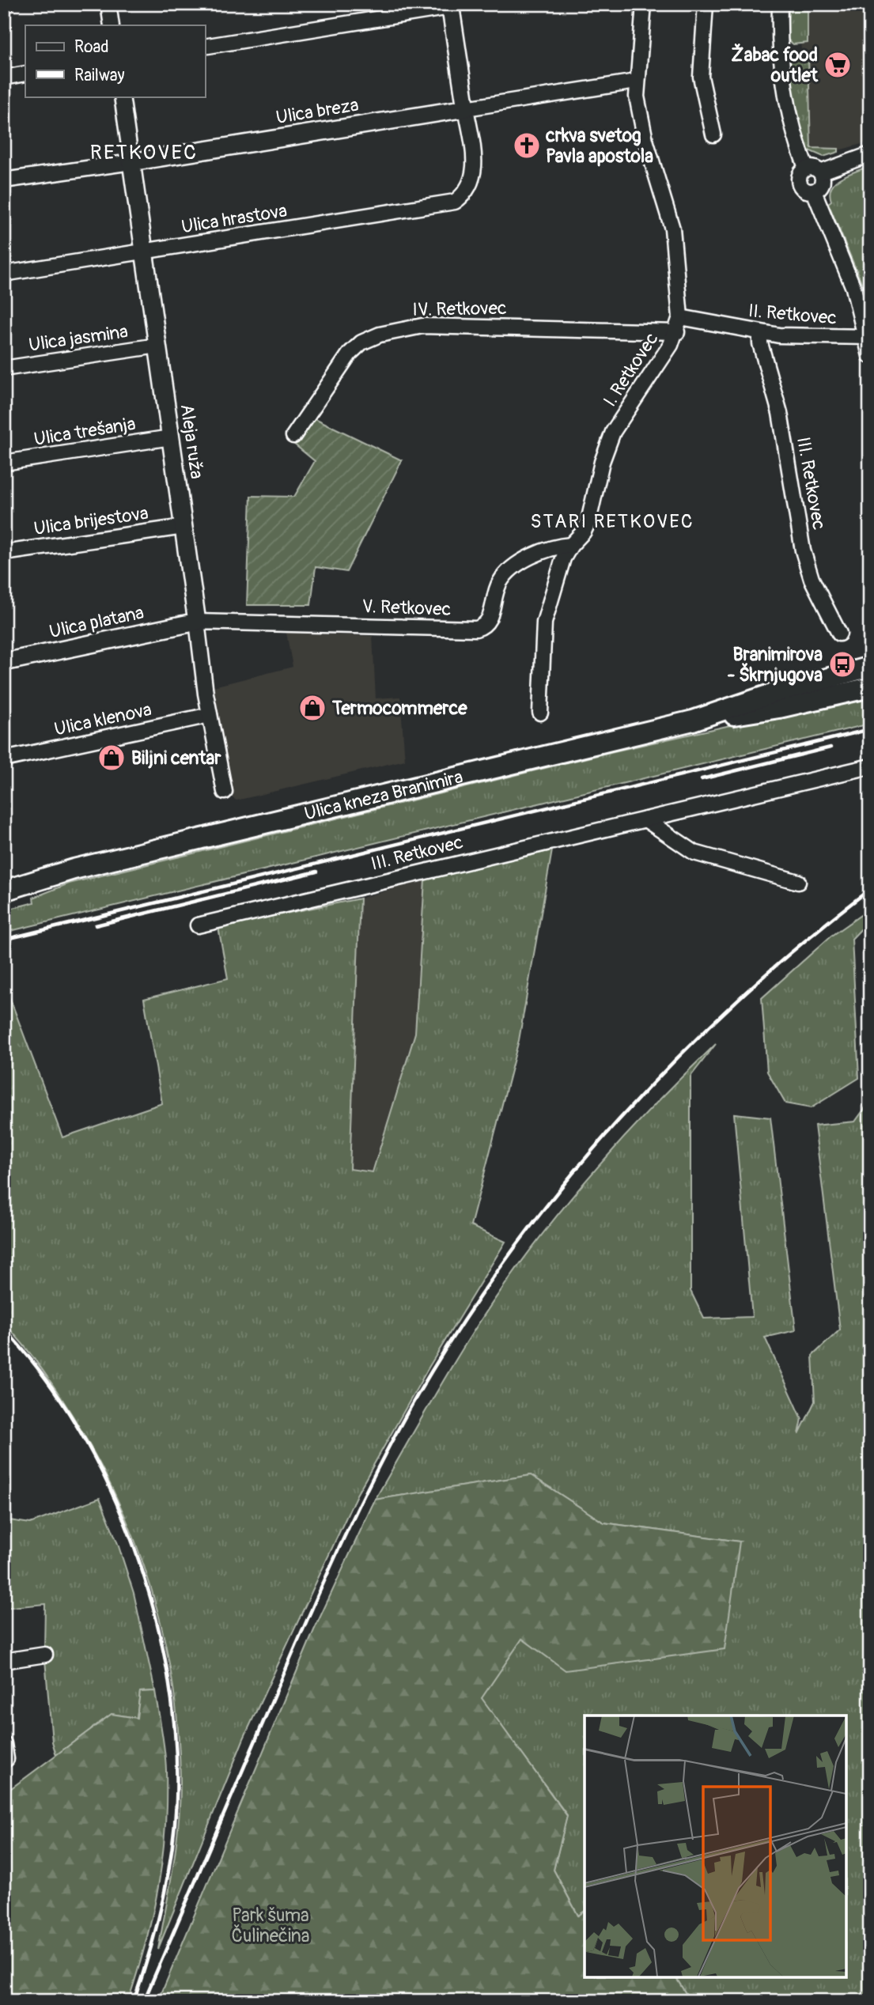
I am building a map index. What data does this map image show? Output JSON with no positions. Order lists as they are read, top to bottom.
{
  "streets": {
    "main road": ["Ulica kneza Branimira"],
    "street": [
      "Ulica breza",
      "Ulica hrastova",
      "IV. Retkovec",
      "II. Retkovec",
      "Ulica jasmina",
      "I. Retkovec",
      "Ulica trešanja",
      "Aleja ruža",
      "III. Retkovec",
      "Ulica brijestova",
      "V. Retkovec",
      "Ulica platana",
      "Ulica klenova"
    ]
  },
  "crossings": [
    ["Ulica breza", "Ulica hrastova"],
    ["Ulica breza", "I. Retkovec"],
    ["Ulica breza", "Aleja ruža"],
    ["Ulica hrastova", "Aleja ruža"],
    ["IV. Retkovec", "I. Retkovec"],
    ["II. Retkovec", "I. Retkovec"],
    ["II. Retkovec", "III. Retkovec"],
    ["Ulica jasmina", "Aleja ruža"],
    ["I. Retkovec", "V. Retkovec"],
    ["Ulica trešanja", "Aleja ruža"],
    ["Aleja ruža", "Ulica brijestova"],
    ["Aleja ruža", "V. Retkovec"],
    ["Aleja ruža", "Ulica platana"],
    ["Aleja ruža", "Ulica klenova"],
    ["V. Retkovec", "Ulica platana"]
  ],
  "districts": ["RETKOVEC", "STARI RETKOVEC"],
  "parks": ["Park šuma Čulinečina"],
  "places": {
    "supermarket": ["Žabac food outlet"],
    "church": ["crkva svetog Pavla apostola"],
    "bus stop": ["Branimirova - Škrnjugova"],
    "shop": ["Termocommerce", "Biljni centar"]
  },
  "legend": ["Road", "Railway"]
}
